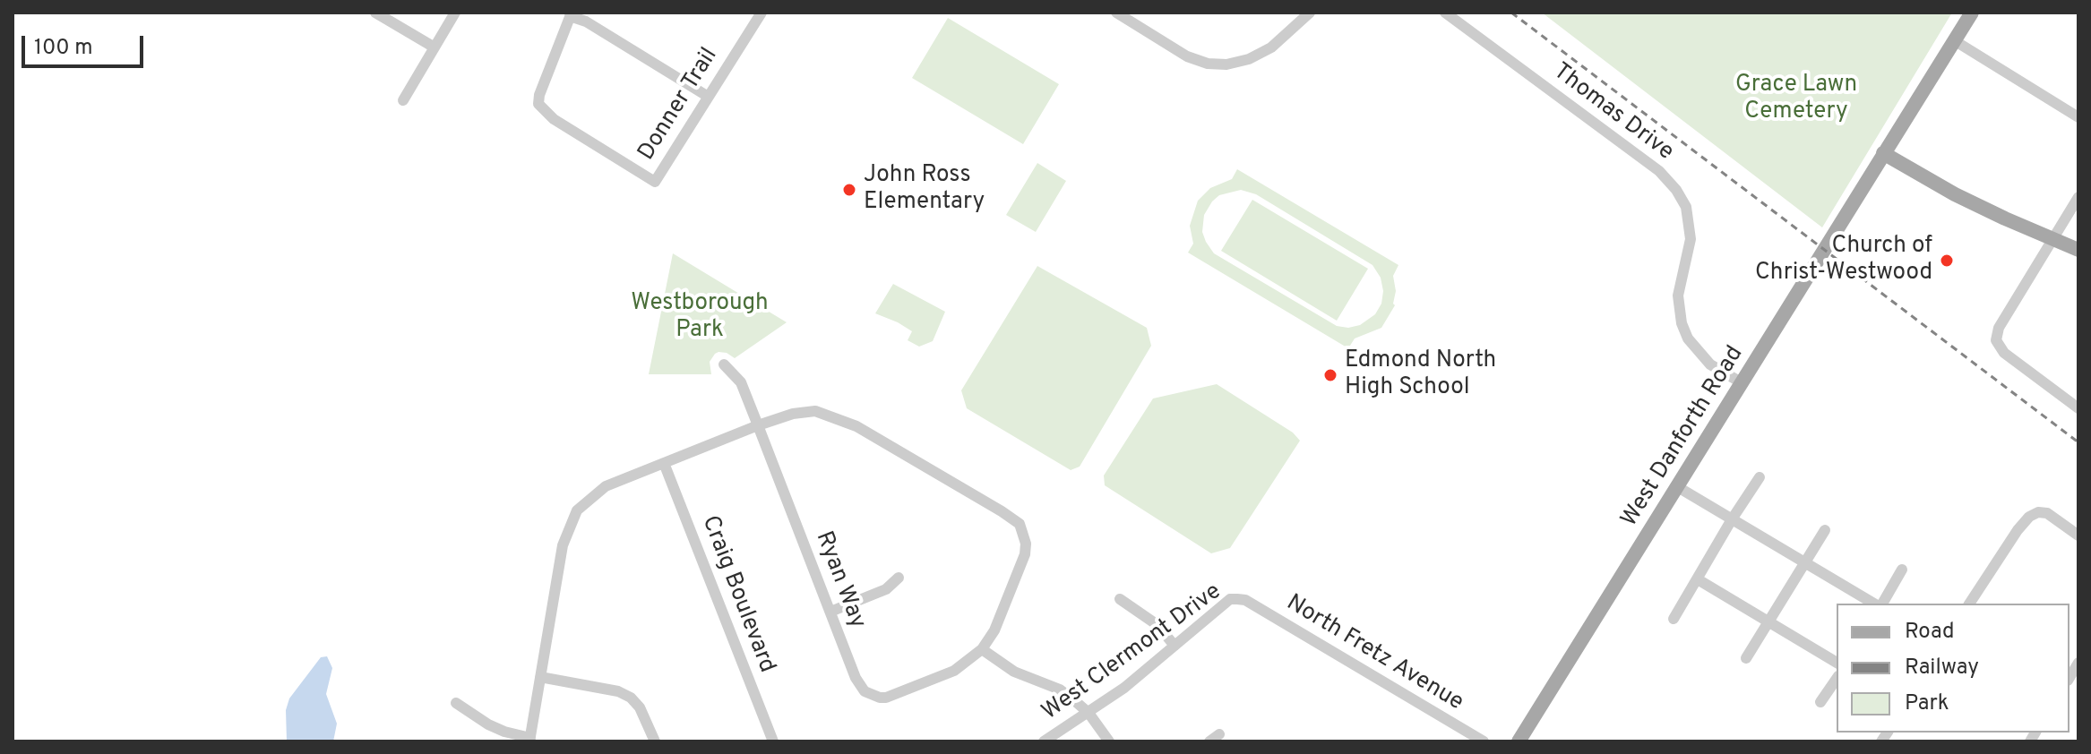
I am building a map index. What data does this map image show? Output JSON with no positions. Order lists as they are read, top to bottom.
{
  "streets": {
    "main road": ["West Danforth Road"],
    "street": [
      "Donner Trail",
      "Thomas Drive",
      "Ryan Way",
      "Craig Boulevard",
      "West Clermont Drive",
      "North Fretz Avenue"
    ]
  },
  "crossings": [
    ["Thomas Drive", "West Danforth Road"],
    ["West Clermont Drive", "North Fretz Avenue"]
  ],
  "parks": ["Grace Lawn Cemetery", "Westborough Park"],
  "places": ["John Ross Elementary", "Church of Christ-Westwood", "Edmond North High School"],
  "legend": ["Road", "Railway", "Park"],
  "scale_bar": "100 m"
}
